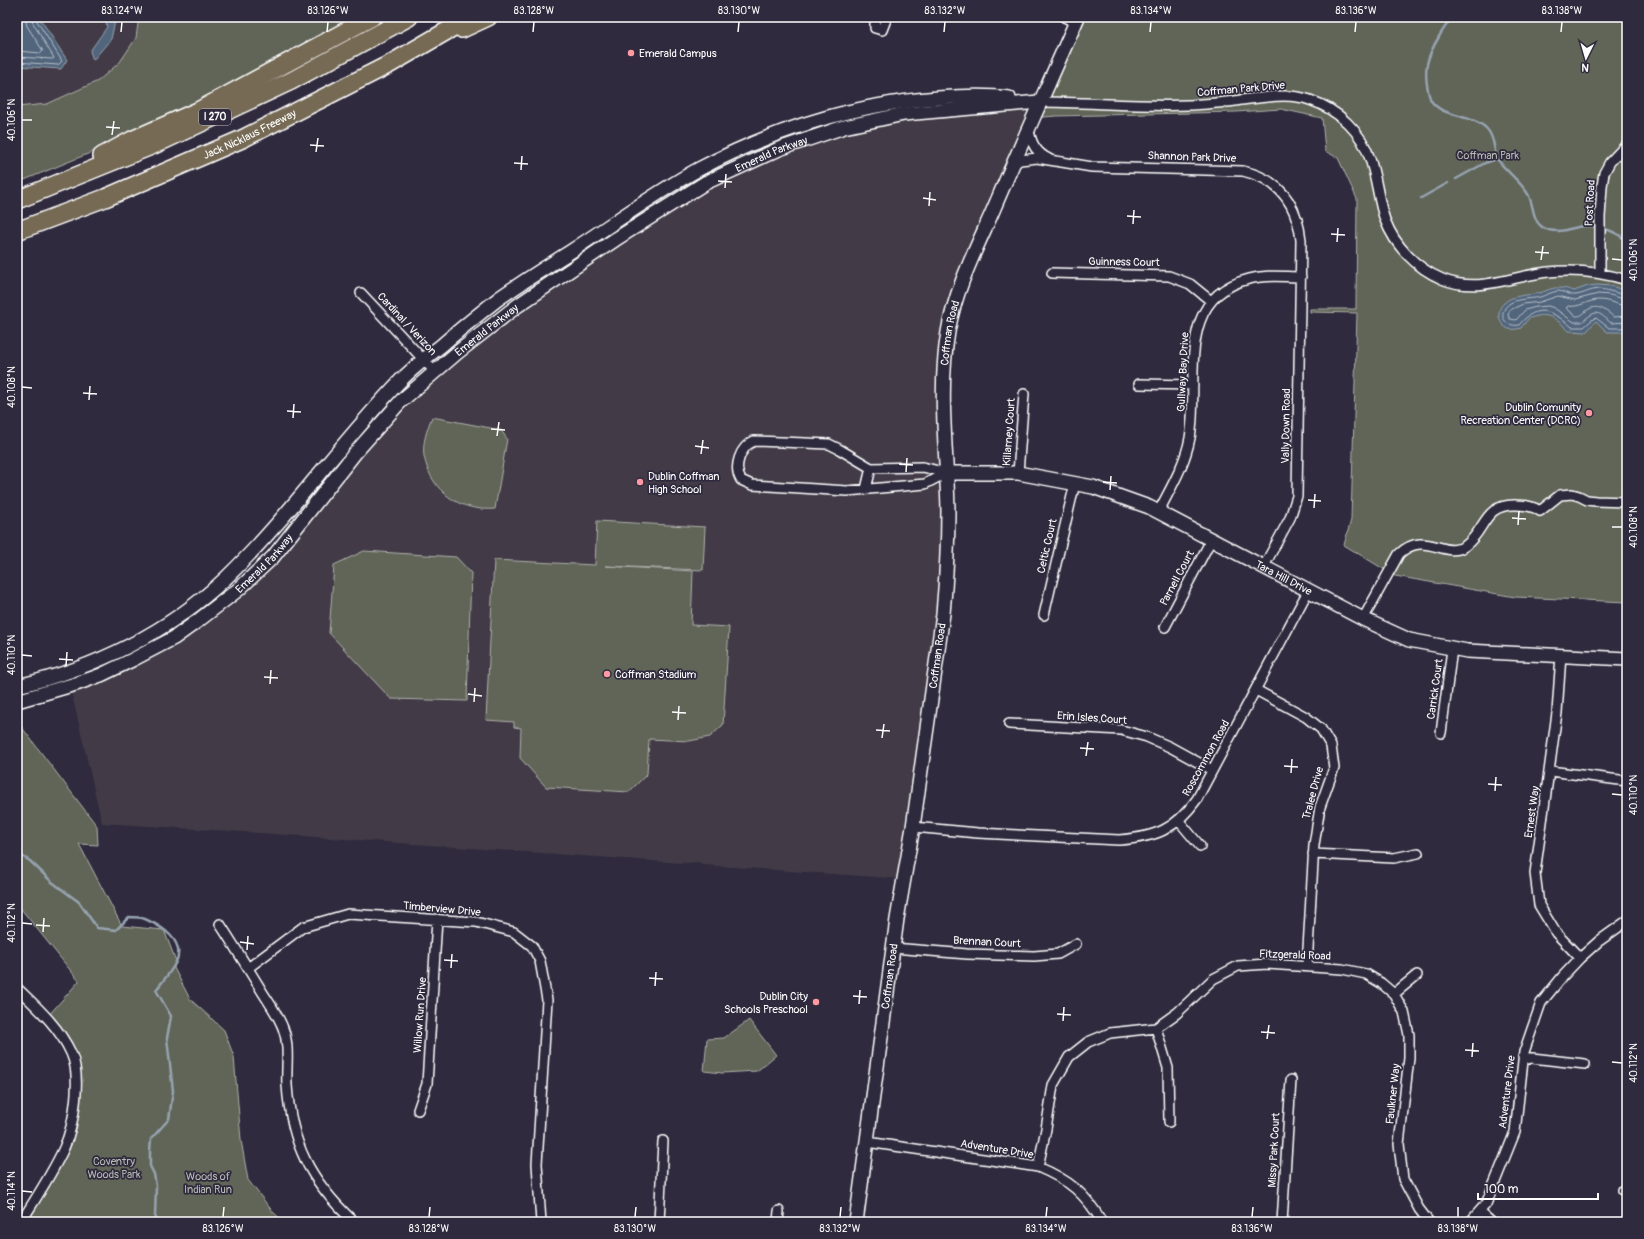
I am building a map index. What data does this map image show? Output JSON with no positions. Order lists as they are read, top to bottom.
{
  "streets": {
    "highway": ["I 270", "Jack Nicklaus Freeway"],
    "main road": ["Emerald Parkway", "Coffman Road", "Tara Hill Drive"],
    "street": [
      "Coffman Park Drive",
      "Shannon Park Drive",
      "Post Road",
      "Guinness Court",
      "Cardinal / Verizon",
      "Gullway Bay Drive",
      "Vally Down Road",
      "Killarney Court",
      "Celtic Court",
      "Parnell Court",
      "Carrick Court",
      "Erin Isles Court",
      "Roscommon Road",
      "Tralee Drive",
      "Ernest Way",
      "Timberview Drive",
      "Brennan Court",
      "Fitzgerald Road",
      "Willow Run Drive",
      "Adventure Drive",
      "Faulkner Way",
      "Missy Park Court"
    ]
  },
  "crossings": [
    ["Coffman Park Drive", "Emerald Parkway"],
    ["Coffman Park Drive", "Post Road"],
    ["Coffman Park Drive", "Coffman Road"],
    ["Emerald Parkway", "Cardinal / Verizon"],
    ["Emerald Parkway", "Coffman Road"],
    ["Shannon Park Drive", "Coffman Road"],
    ["Shannon Park Drive", "Gullway Bay Drive"],
    ["Shannon Park Drive", "Vally Down Road"],
    ["Guinness Court", "Gullway Bay Drive"],
    ["Coffman Road", "Tara Hill Drive"],
    ["Coffman Road", "Roscommon Road"],
    ["Coffman Road", "Brennan Court"],
    ["Coffman Road", "Adventure Drive"],
    ["Gullway Bay Drive", "Vally Down Road"],
    ["Gullway Bay Drive", "Tara Hill Drive"],
    ["Vally Down Road", "Tara Hill Drive"],
    ["Killarney Court", "Tara Hill Drive"],
    ["Celtic Court", "Tara Hill Drive"],
    ["Parnell Court", "Tara Hill Drive"],
    ["Tara Hill Drive", "Carrick Court"],
    ["Tara Hill Drive", "Roscommon Road"],
    ["Tara Hill Drive", "Ernest Way"],
    ["Erin Isles Court", "Roscommon Road"],
    ["Roscommon Road", "Tralee Drive"],
    ["Tralee Drive", "Fitzgerald Road"],
    ["Ernest Way", "Adventure Drive"],
    ["Timberview Drive", "Willow Run Drive"],
    ["Fitzgerald Road", "Adventure Drive"],
    ["Fitzgerald Road", "Faulkner Way"]
  ],
  "parks": ["Coffman Park", "Coventry Woods Park", "Woods of Indian Run"],
  "places": [
    "Emerald Campus",
    "Dublin Comunity Recreation Center (DCRC)",
    "Dublin Coffman High School",
    "Coffman Stadium",
    "Dublin City Schools Preschool"
  ],
  "scale_bar": "100 m",
  "north": "bottom",
  "coordinates": [
    "83.124°W",
    "83.126°W",
    "83.128°W",
    "83.130°W",
    "83.132°W",
    "83.134°W",
    "83.136°W",
    "83.138°W",
    "40.106°N",
    "40.108°N",
    "40.110°N",
    "40.112°N",
    "40.114°N"
  ]
}
